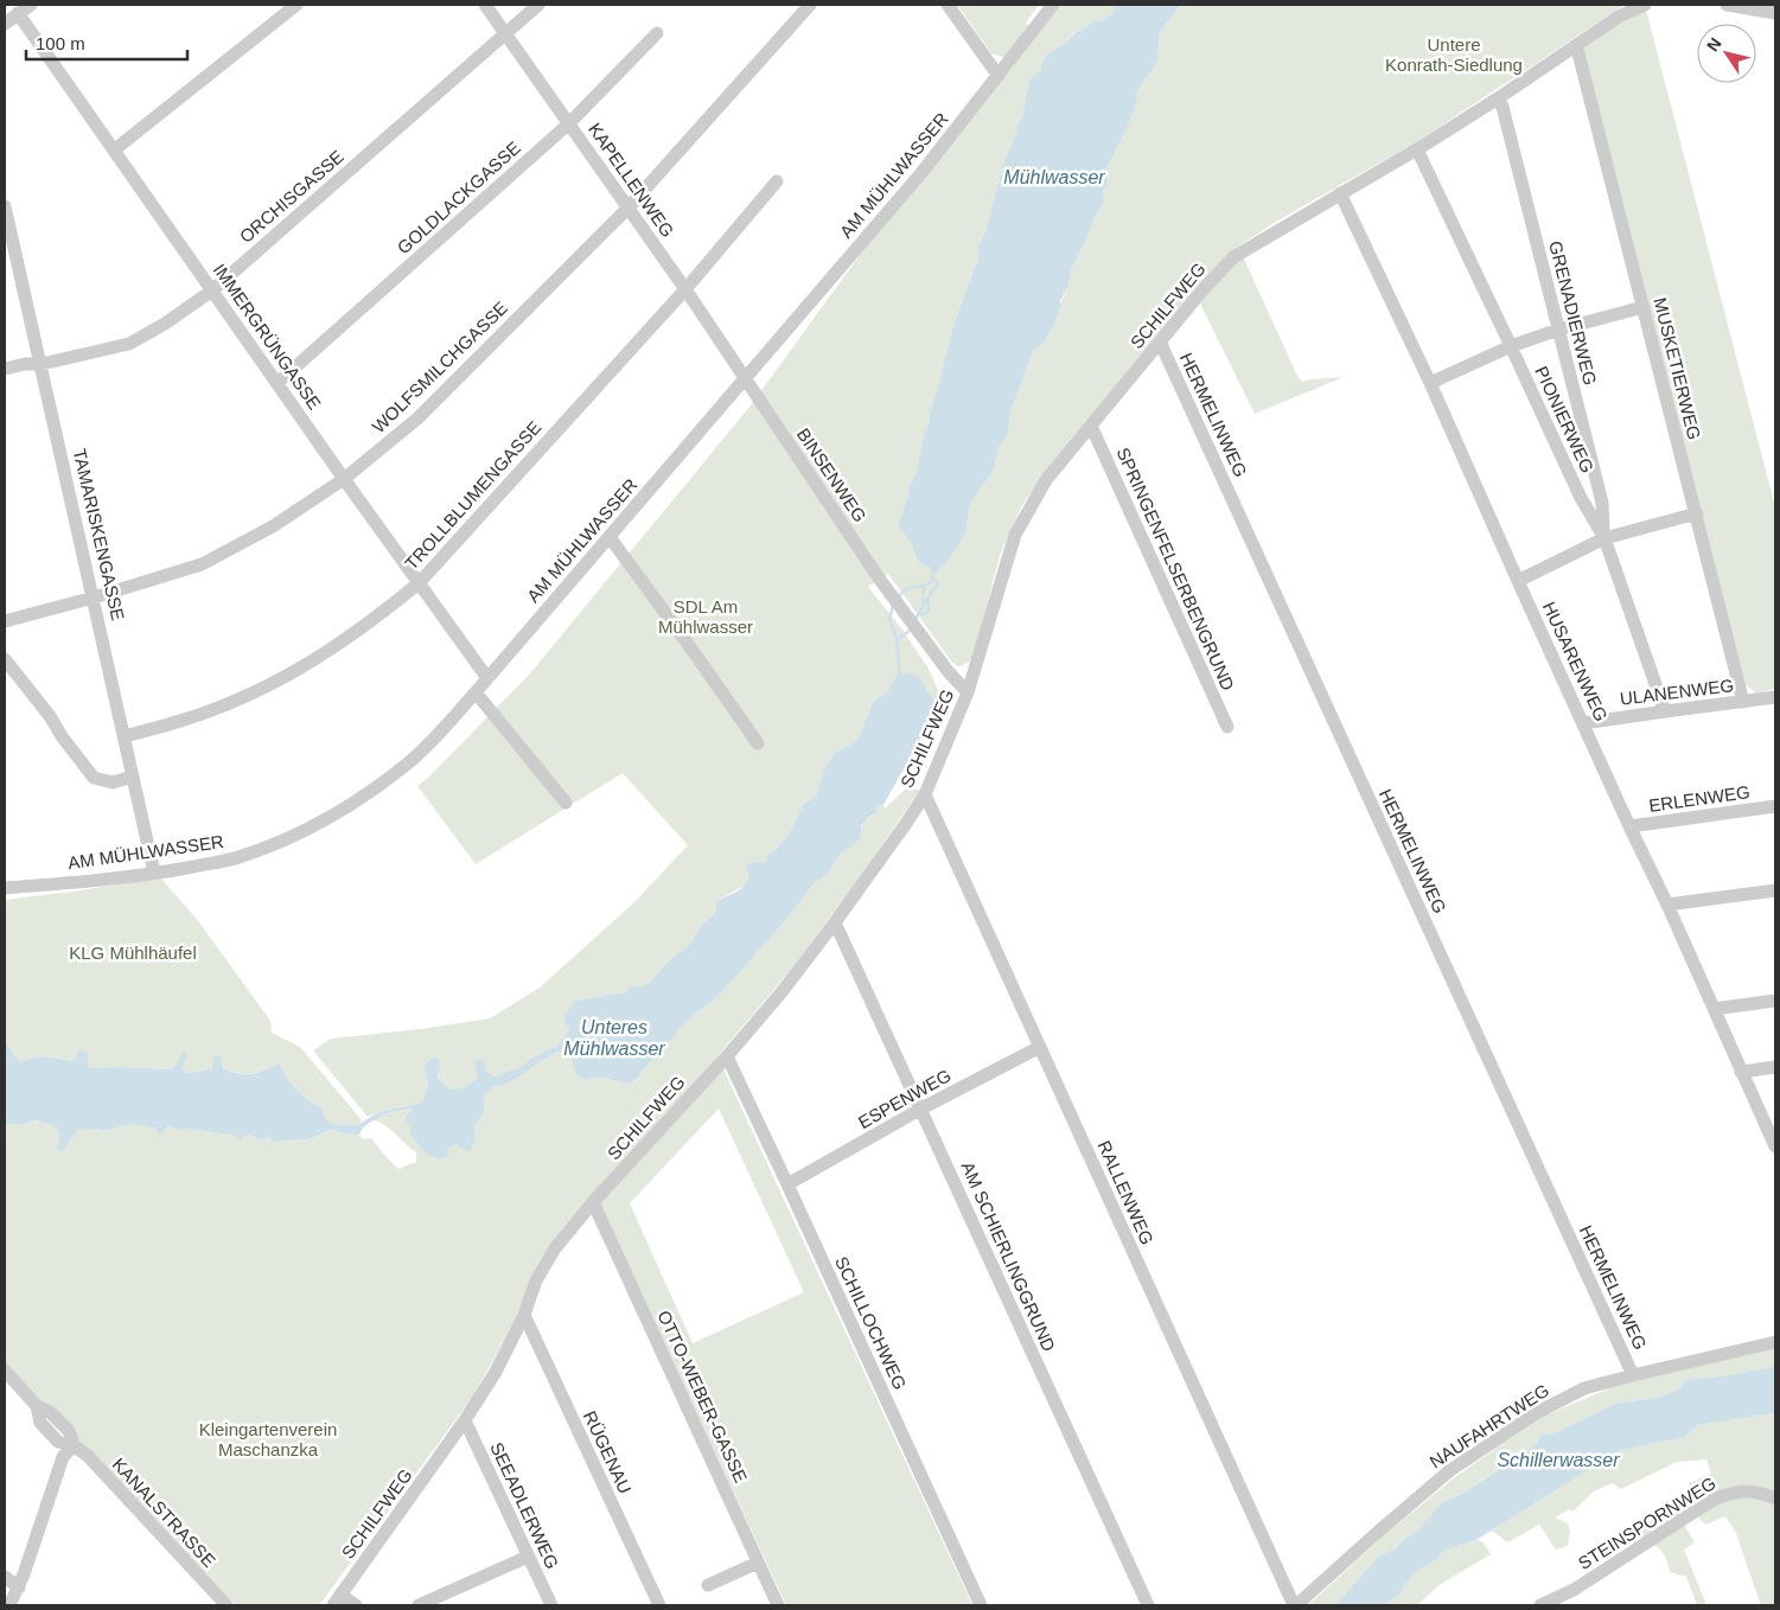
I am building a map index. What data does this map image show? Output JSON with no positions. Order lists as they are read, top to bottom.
{
  "streets": {
    "street": [
      "AM MÜHLWASSER",
      "KAPELLENWEG",
      "ORCHISGASSE",
      "GOLDLACKGASSE",
      "SCHILFWEG",
      "GRENADIERWEG",
      "IMMERGRÜNGASSE",
      "WOLFSMILCHGASSE",
      "MUSKETIERWEG",
      "HERMELINWEG",
      "PIONIERWEG",
      "BINSENWEG",
      "TROLLBLUMENGASSE",
      "TAMARISKENGASSE",
      "SPRINGENFELSERBENGRUND",
      "HUSARENWEG",
      "ULANENWEG",
      "ERLENWEG",
      "ESPENWEG",
      "RALLENWEG",
      "AM SCHIERLINGGRUND",
      "SCHILLOCHWEG",
      "OTTO-WEBER-GASSE",
      "NAUFAHRTWEG",
      "RÜGENAU",
      "SEEADLERWEG",
      "KANALSTRASSE",
      "STEINSPORNWEG"
    ]
  },
  "crossings": [
    ["AM MÜHLWASSER", "KAPELLENWEG"],
    ["AM MÜHLWASSER", "IMMERGRÜNGASSE"],
    ["AM MÜHLWASSER", "BINSENWEG"],
    ["AM MÜHLWASSER", "TAMARISKENGASSE"],
    ["KAPELLENWEG", "ORCHISGASSE"],
    ["KAPELLENWEG", "GOLDLACKGASSE"],
    ["KAPELLENWEG", "WOLFSMILCHGASSE"],
    ["KAPELLENWEG", "BINSENWEG"],
    ["KAPELLENWEG", "TROLLBLUMENGASSE"],
    ["ORCHISGASSE", "IMMERGRÜNGASSE"],
    ["ORCHISGASSE", "TAMARISKENGASSE"],
    ["GOLDLACKGASSE", "IMMERGRÜNGASSE"],
    ["SCHILFWEG", "GRENADIERWEG"],
    ["SCHILFWEG", "MUSKETIERWEG"],
    ["SCHILFWEG", "HERMELINWEG"],
    ["SCHILFWEG", "PIONIERWEG"],
    ["SCHILFWEG", "BINSENWEG"],
    ["SCHILFWEG", "SPRINGENFELSERBENGRUND"],
    ["SCHILFWEG", "HUSARENWEG"],
    ["SCHILFWEG", "RALLENWEG"],
    ["SCHILFWEG", "AM SCHIERLINGGRUND"],
    ["SCHILFWEG", "SCHILLOCHWEG"],
    ["SCHILFWEG", "OTTO-WEBER-GASSE"],
    ["SCHILFWEG", "RÜGENAU"],
    ["SCHILFWEG", "SEEADLERWEG"],
    ["GRENADIERWEG", "PIONIERWEG"],
    ["IMMERGRÜNGASSE", "WOLFSMILCHGASSE"],
    ["IMMERGRÜNGASSE", "TROLLBLUMENGASSE"],
    ["WOLFSMILCHGASSE", "TAMARISKENGASSE"],
    ["MUSKETIERWEG", "ULANENWEG"],
    ["HERMELINWEG", "NAUFAHRTWEG"],
    ["PIONIERWEG", "ULANENWEG"],
    ["TROLLBLUMENGASSE", "TAMARISKENGASSE"],
    ["HUSARENWEG", "ULANENWEG"],
    ["HUSARENWEG", "ERLENWEG"],
    ["ESPENWEG", "RALLENWEG"],
    ["ESPENWEG", "AM SCHIERLINGGRUND"],
    ["ESPENWEG", "SCHILLOCHWEG"],
    ["RALLENWEG", "NAUFAHRTWEG"]
  ],
  "water": ["Mühlwasser", "Unteres Mühlwasser", "Schillerwasser"],
  "parks": [
    "Untere Konrath-Siedlung",
    "SDL Am Mühlwasser",
    "KLG Mühlhäufel",
    "Kleingartenverein Maschanzka"
  ],
  "scale_bar": "100 m",
  "north": "top left"
}
